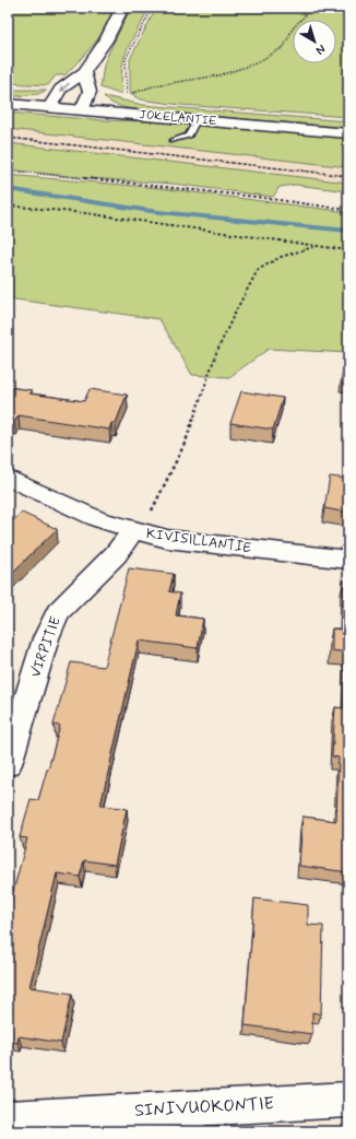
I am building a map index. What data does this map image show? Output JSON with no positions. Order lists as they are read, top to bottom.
{
  "streets": {
    "street": [
      "JOKELANTIE",
      "KIVISILLANTIE",
      "VIRPITIE",
      "SINIVUOKONTIE"
    ]
  },
  "crossings": [
    ["KIVISILLANTIE", "VIRPITIE"]
  ],
  "north": "bottom right"
}
